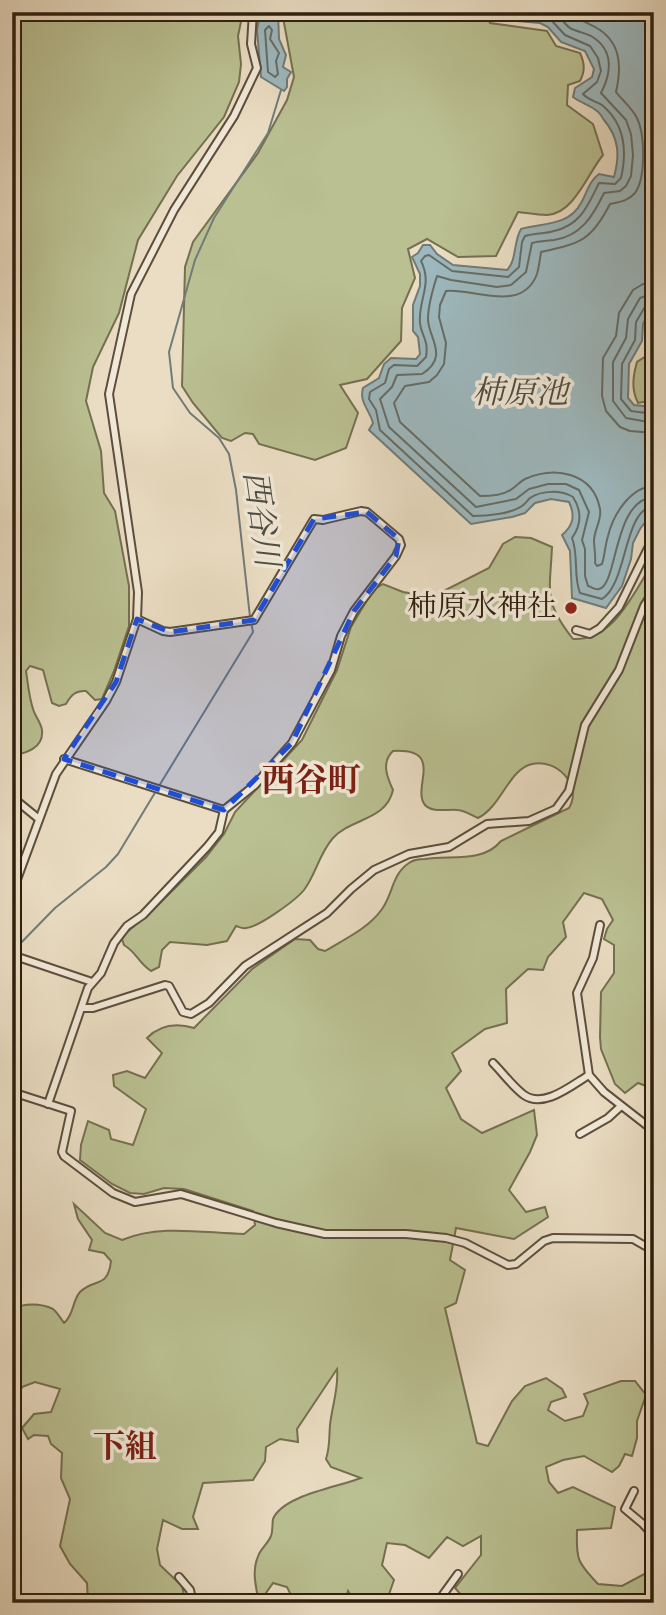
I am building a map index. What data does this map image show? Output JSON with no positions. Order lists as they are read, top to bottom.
{
  "districts": ["西谷町", "下組"],
  "water": ["柿原池", "西谷川"],
  "places": ["柿原水神社"]
}
